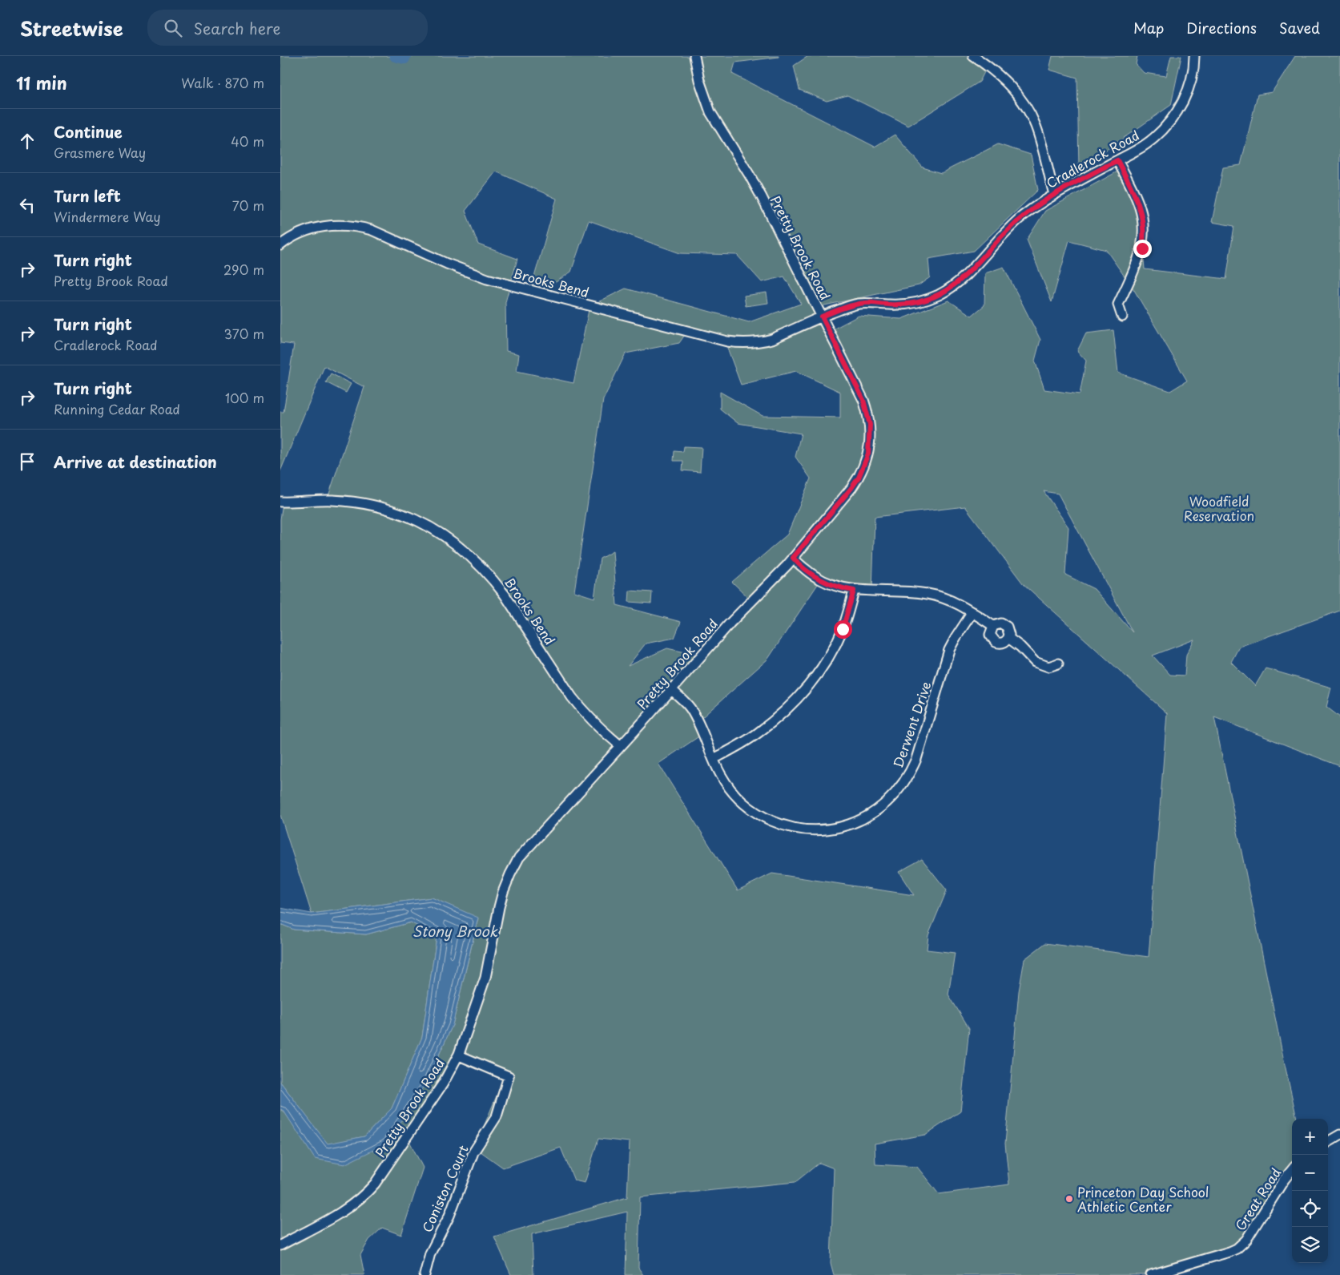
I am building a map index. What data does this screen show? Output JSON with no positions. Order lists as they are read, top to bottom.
{
  "streets": {
    "street": [
      "Cradlerock Road",
      "Pretty Brook Road",
      "Brooks Bend",
      "Derwent Drive",
      "Coniston Court",
      "Great Road"
    ]
  },
  "crossings": [
    ["Cradlerock Road", "Pretty Brook Road"],
    ["Cradlerock Road", "Brooks Bend"],
    ["Pretty Brook Road", "Brooks Bend"],
    ["Pretty Brook Road", "Derwent Drive"],
    ["Pretty Brook Road", "Coniston Court"]
  ],
  "water": ["Stony Brook"],
  "parks": ["Woodfield Reservation"],
  "places": ["Princeton Day School Athletic Center"],
  "page": {
    "header": "Streetwise",
    "search": "Search here",
    "nav": ["Map", "Directions", "Saved"],
    "heading": ["11 min", "Walk · 870 m"],
    "list": [
      ["Continue", "Grasmere Way", "40 m"],
      ["Turn left", "Windermere Way", "70 m"],
      ["Turn right", "Pretty Brook Road", "290 m"],
      ["Turn right", "Cradlerock Road", "370 m"],
      ["Turn right", "Running Cedar Road", "100 m"],
      "Arrive at destination"
    ],
    "map_buttons": ["+", "−"]
  }
}
